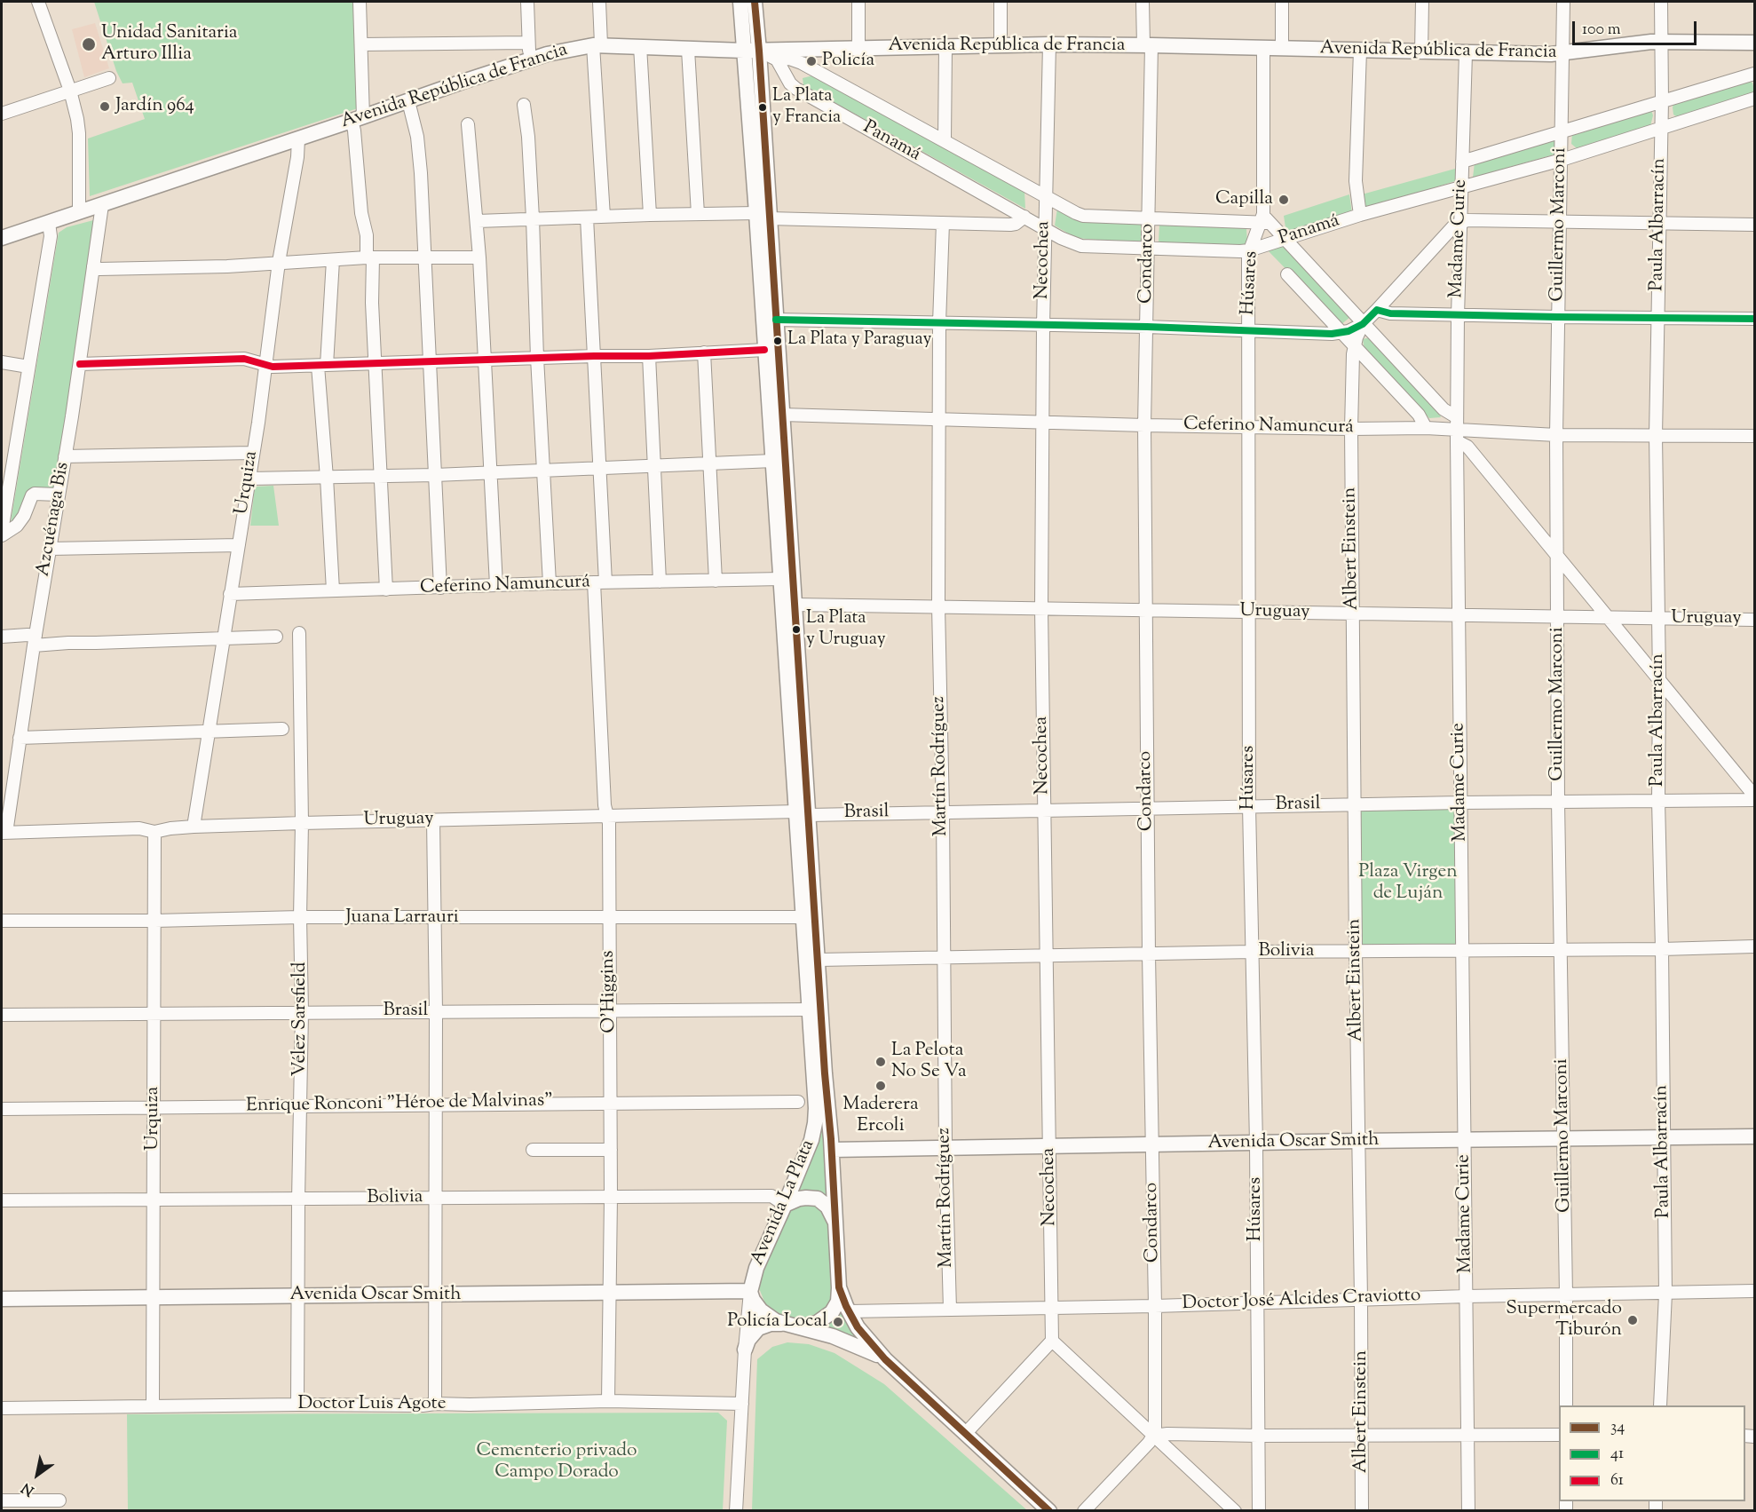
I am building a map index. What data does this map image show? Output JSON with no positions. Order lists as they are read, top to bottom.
{
  "streets": {
    "main road": ["Avenida República de Francia", "Avenida Oscar Smith", "Avenida La Plata"],
    "street": [
      "Panamá",
      "Guillermo Marconi",
      "Paula Albarracín",
      "Madame Curie",
      "Necochea",
      "Condarco",
      "Húsares",
      "Ceferino Namuncurá",
      "Urquiza",
      "Azcuénaga Bis",
      "Albert Einstein",
      "Uruguay",
      "Martín Rodríguez",
      "Brasil",
      "Juana Larrauri",
      "Bolivia",
      "O'Higgins",
      "Vélez Sarsfield",
      "Enrique Ronconi \"Héroe de Malvinas\"",
      "Doctor José Alcides Craviotto",
      "Doctor Luis Agote"
    ]
  },
  "crossings": [
    ["Avenida República de Francia", "Panamá"],
    ["Avenida República de Francia", "Guillermo Marconi"],
    ["Avenida República de Francia", "Paula Albarracín"],
    ["Avenida República de Francia", "Madame Curie"],
    ["Avenida República de Francia", "Necochea"],
    ["Avenida República de Francia", "Condarco"],
    ["Avenida República de Francia", "Húsares"],
    ["Avenida República de Francia", "Urquiza"],
    ["Avenida República de Francia", "Azcuénaga Bis"],
    ["Avenida República de Francia", "Avenida La Plata"],
    ["Panamá", "Guillermo Marconi"],
    ["Panamá", "Paula Albarracín"],
    ["Panamá", "Madame Curie"],
    ["Panamá", "Necochea"],
    ["Panamá", "Condarco"],
    ["Panamá", "Húsares"],
    ["Panamá", "Avenida La Plata"],
    ["Guillermo Marconi", "Ceferino Namuncurá"],
    ["Guillermo Marconi", "Uruguay"],
    ["Guillermo Marconi", "Brasil"],
    ["Guillermo Marconi", "Bolivia"],
    ["Guillermo Marconi", "Avenida Oscar Smith"],
    ["Guillermo Marconi", "Doctor José Alcides Craviotto"],
    ["Paula Albarracín", "Ceferino Namuncurá"],
    ["Paula Albarracín", "Uruguay"],
    ["Paula Albarracín", "Brasil"],
    ["Paula Albarracín", "Bolivia"],
    ["Paula Albarracín", "Avenida Oscar Smith"],
    ["Paula Albarracín", "Doctor José Alcides Craviotto"],
    ["Madame Curie", "Ceferino Namuncurá"],
    ["Madame Curie", "Uruguay"],
    ["Madame Curie", "Brasil"],
    ["Madame Curie", "Bolivia"],
    ["Madame Curie", "Avenida Oscar Smith"],
    ["Madame Curie", "Doctor José Alcides Craviotto"],
    ["Necochea", "Ceferino Namuncurá"],
    ["Necochea", "Uruguay"],
    ["Necochea", "Brasil"],
    ["Necochea", "Bolivia"],
    ["Necochea", "Avenida Oscar Smith"],
    ["Necochea", "Doctor José Alcides Craviotto"],
    ["Condarco", "Ceferino Namuncurá"],
    ["Condarco", "Uruguay"],
    ["Condarco", "Brasil"],
    ["Condarco", "Bolivia"],
    ["Condarco", "Avenida Oscar Smith"],
    ["Condarco", "Doctor José Alcides Craviotto"],
    ["Húsares", "Ceferino Namuncurá"],
    ["Húsares", "Uruguay"],
    ["Húsares", "Brasil"],
    ["Húsares", "Bolivia"],
    ["Húsares", "Avenida Oscar Smith"],
    ["Húsares", "Doctor José Alcides Craviotto"],
    ["Ceferino Namuncurá", "Urquiza"],
    ["Ceferino Namuncurá", "Albert Einstein"],
    ["Ceferino Namuncurá", "Martín Rodríguez"],
    ["Ceferino Namuncurá", "O'Higgins"],
    ["Ceferino Namuncurá", "Avenida La Plata"],
    ["Urquiza", "Uruguay"],
    ["Urquiza", "Brasil"],
    ["Urquiza", "Juana Larrauri"],
    ["Urquiza", "Bolivia"],
    ["Urquiza", "Enrique Ronconi \"Héroe de Malvinas\""],
    ["Urquiza", "Avenida Oscar Smith"],
    ["Urquiza", "Doctor Luis Agote"],
    ["Azcuénaga Bis", "Uruguay"],
    ["Albert Einstein", "Uruguay"],
    ["Albert Einstein", "Brasil"],
    ["Albert Einstein", "Bolivia"],
    ["Albert Einstein", "Avenida Oscar Smith"],
    ["Albert Einstein", "Doctor José Alcides Craviotto"],
    ["Uruguay", "Martín Rodríguez"],
    ["Uruguay", "Brasil"],
    ["Uruguay", "O'Higgins"],
    ["Uruguay", "Vélez Sarsfield"],
    ["Uruguay", "Avenida La Plata"],
    ["Martín Rodríguez", "Brasil"],
    ["Martín Rodríguez", "Bolivia"],
    ["Martín Rodríguez", "Avenida Oscar Smith"],
    ["Martín Rodríguez", "Doctor José Alcides Craviotto"],
    ["Brasil", "O'Higgins"],
    ["Brasil", "Vélez Sarsfield"],
    ["Brasil", "Avenida La Plata"],
    ["Juana Larrauri", "O'Higgins"],
    ["Juana Larrauri", "Vélez Sarsfield"],
    ["Juana Larrauri", "Avenida La Plata"],
    ["Bolivia", "O'Higgins"],
    ["Bolivia", "Vélez Sarsfield"],
    ["Bolivia", "Avenida Oscar Smith"],
    ["Bolivia", "Avenida La Plata"],
    ["O'Higgins", "Enrique Ronconi \"Héroe de Malvinas\""],
    ["O'Higgins", "Avenida Oscar Smith"],
    ["O'Higgins", "Doctor Luis Agote"],
    ["Vélez Sarsfield", "Enrique Ronconi \"Héroe de Malvinas\""],
    ["Vélez Sarsfield", "Avenida Oscar Smith"],
    ["Vélez Sarsfield", "Doctor Luis Agote"],
    ["Avenida Oscar Smith", "Avenida La Plata"],
    ["Avenida La Plata", "Doctor José Alcides Craviotto"]
  ],
  "parks": ["Plaza Virgen de Luján", "Cementerio privado Campo Dorado"],
  "places": [
    "Unidad Sanitaria Arturo Illia",
    "Policía",
    "Jardín 964",
    "La Plata y Francia",
    "Capilla",
    "La Plata y Paraguay",
    "La Plata y Uruguay",
    "La Pelota No Se Va",
    "Maderera Ercoli",
    "Supermercado Tiburón",
    "Policía Local"
  ],
  "lines": ["transit line 34", "transit line 41", "transit line 61"],
  "legend": ["34", "41", "61"],
  "scale_bar": "100 m",
  "north": "bottom left"
}
